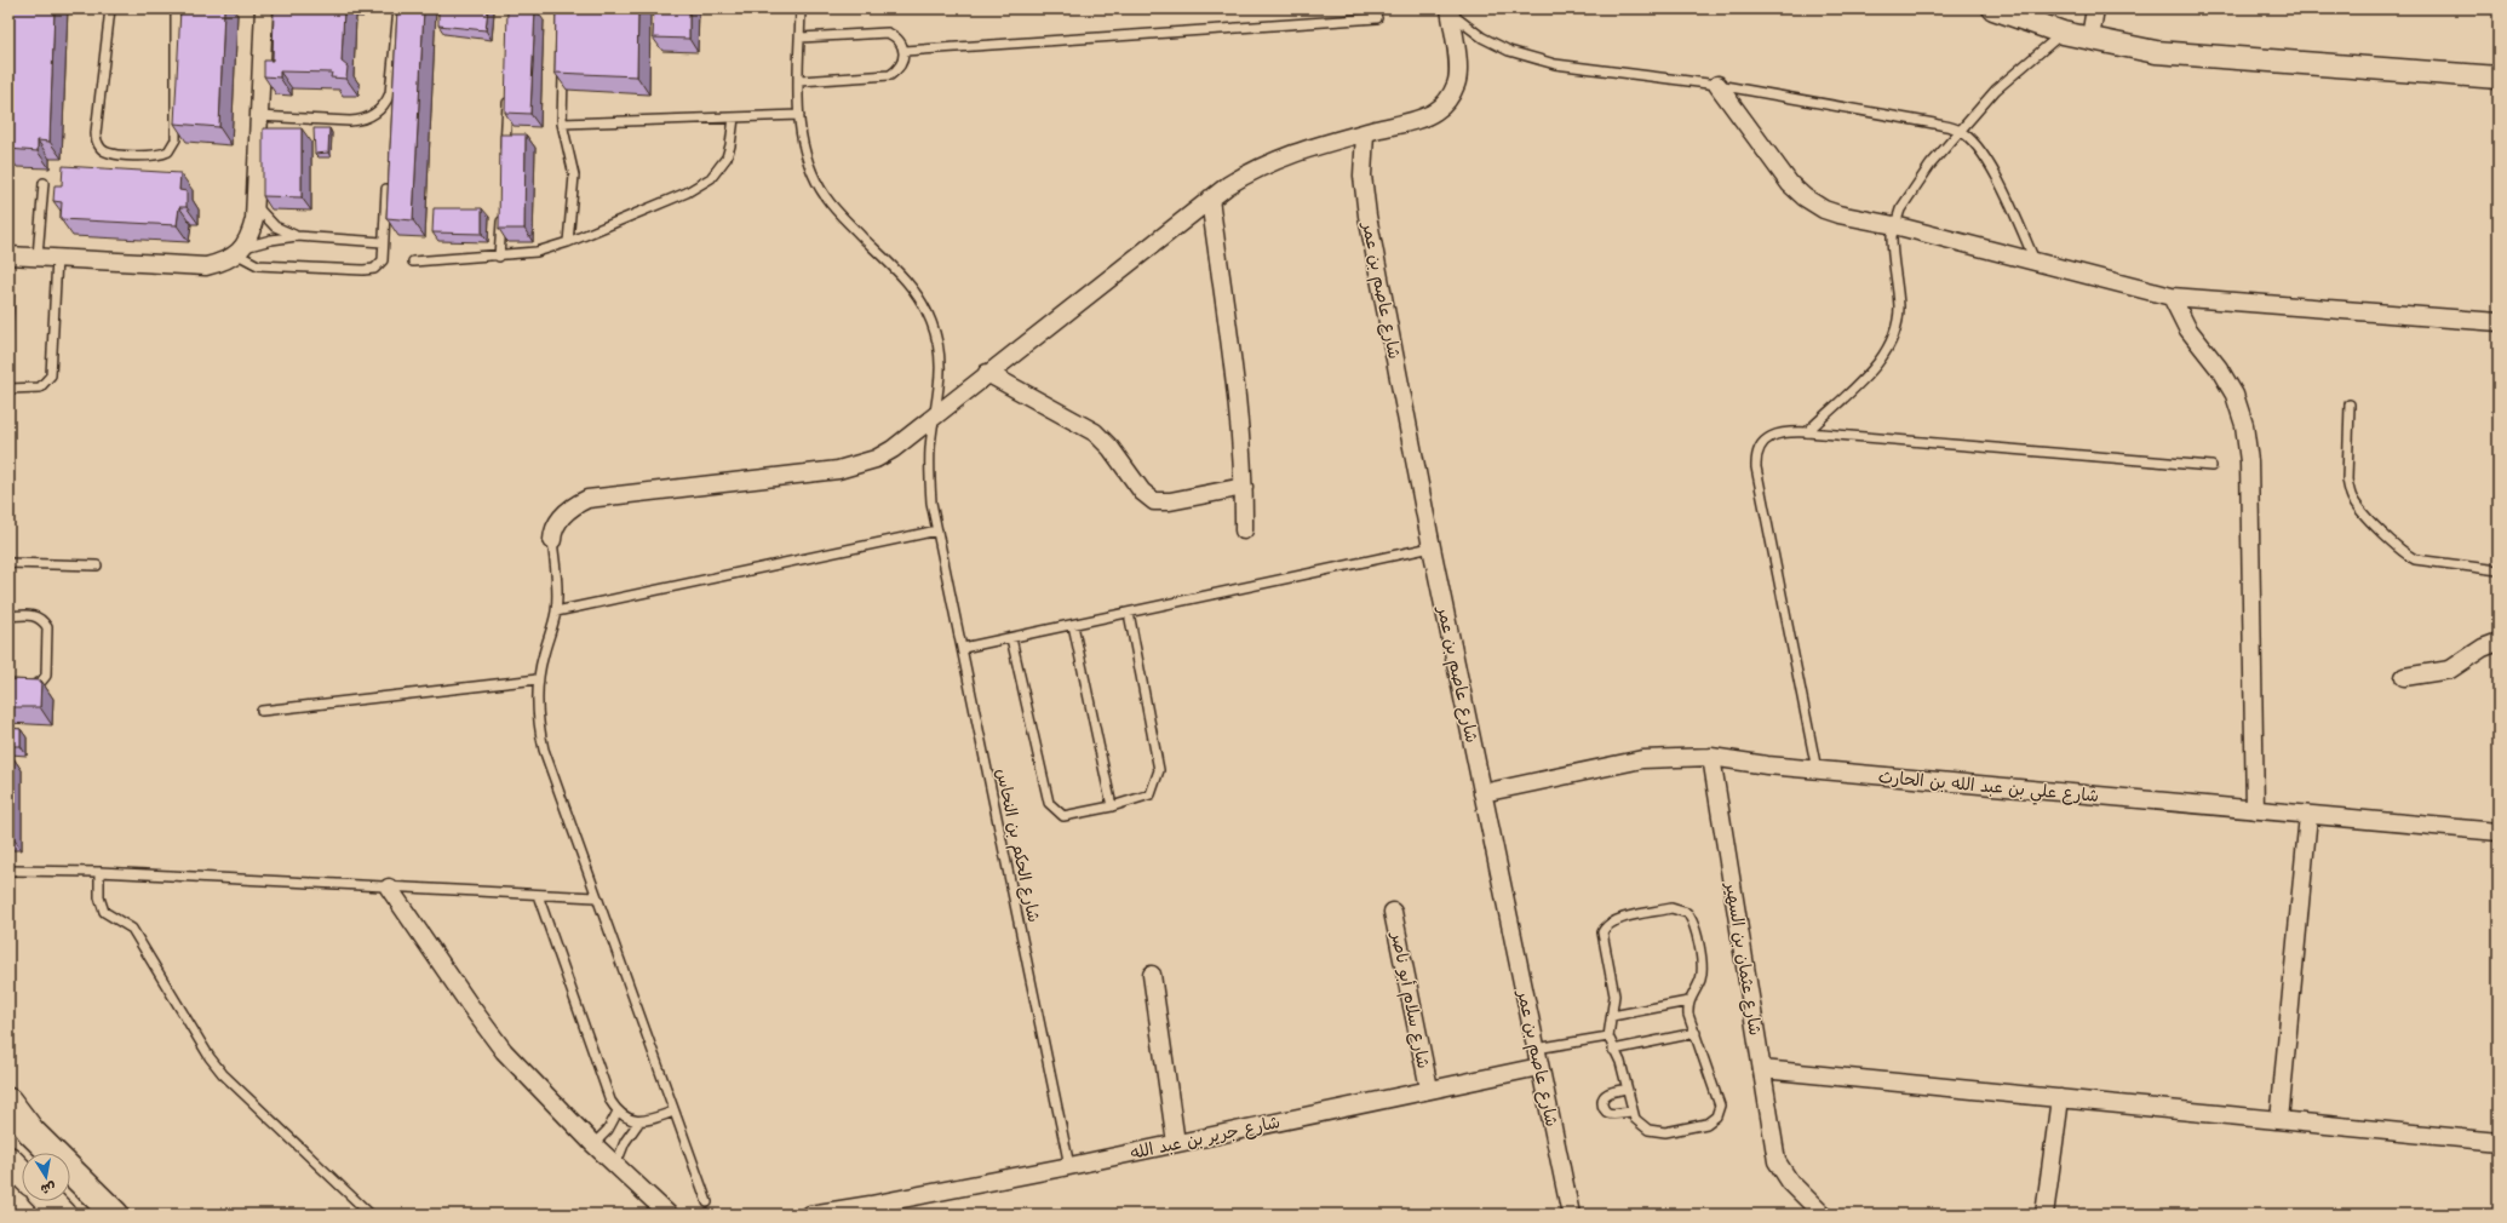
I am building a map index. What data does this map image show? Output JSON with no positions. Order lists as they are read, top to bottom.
{
  "streets": {
    "street": [
      "شارع عاصم بن عمر",
      "شارع علي بن عبد الله بن الحارث",
      "شارع عثمان بن السهير",
      "شارع سلام أبو ناصر",
      "شارع جرير بن عبد الله"
    ],
    "lane": ["شارع الحكم بن النحاس"]
  },
  "crossings": [
    ["شارع عاصم بن عمر", "شارع علي بن عبد الله بن الحارث"],
    ["شارع عاصم بن عمر", "شارع جرير بن عبد الله"],
    ["شارع علي بن عبد الله بن الحارث", "شارع عثمان بن السهير"],
    ["شارع الحكم بن النحاس", "شارع جرير بن عبد الله"],
    ["شارع سلام أبو ناصر", "شارع جرير بن عبد الله"]
  ],
  "north": "bottom"
}
